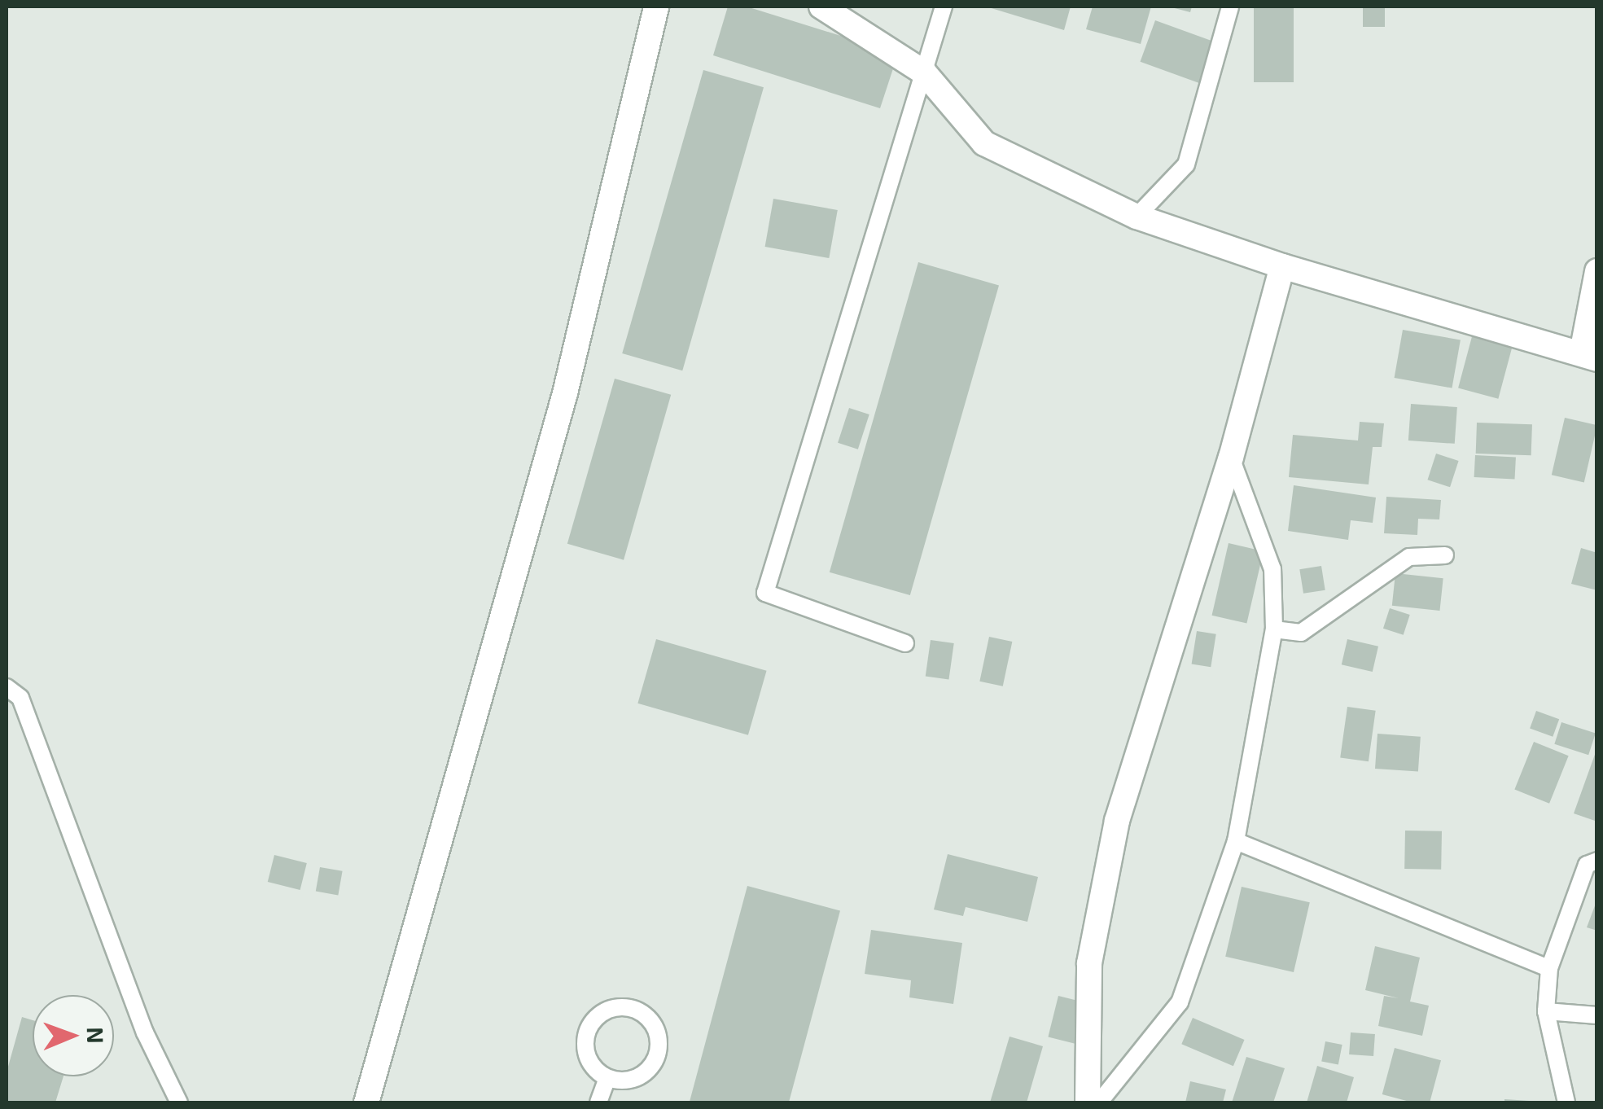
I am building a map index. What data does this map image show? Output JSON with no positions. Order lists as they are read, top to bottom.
{
  "north": "right"
}
